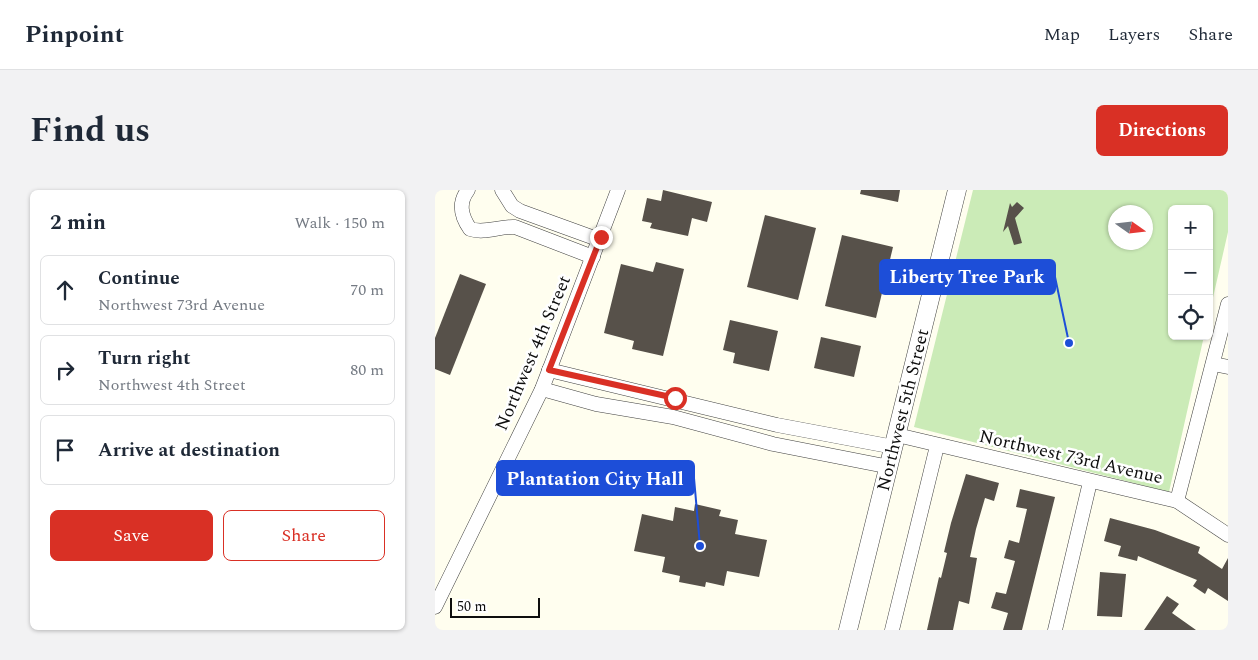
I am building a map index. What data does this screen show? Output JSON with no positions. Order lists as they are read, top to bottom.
{
  "streets": {
    "street": ["Northwest 4th Street", "Northwest 5th Street", "Northwest 73rd Avenue"]
  },
  "crossings": [
    ["Northwest 4th Street", "Northwest 73rd Avenue"],
    ["Northwest 5th Street", "Northwest 73rd Avenue"]
  ],
  "places": ["Liberty Tree Park", "Plantation City Hall"],
  "scale_bar": "50 m",
  "north": "right",
  "page": {
    "header": "Pinpoint",
    "nav": ["Map", "Layers", "Share"],
    "title": "Find us",
    "buttons": [
      "Directions",
      ["Save", "Share"]
    ],
    "heading": ["2 min", "Walk · 150 m"],
    "map_buttons": ["+", "−"],
    "list": [
      ["Continue", "Northwest 73rd Avenue", "70 m"],
      ["Turn right", "Northwest 4th Street", "80 m"],
      "Arrive at destination"
    ],
    "scale": "50 m"
  }
}
